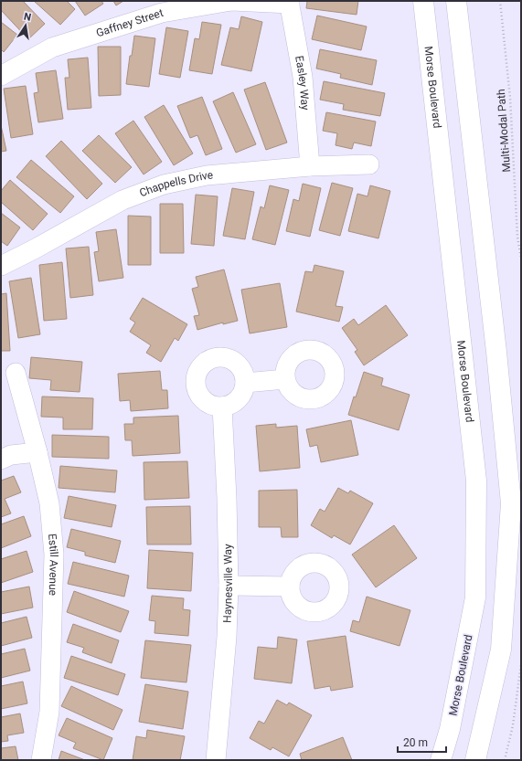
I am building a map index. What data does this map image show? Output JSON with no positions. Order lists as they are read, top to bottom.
{
  "streets": {
    "main road": ["Morse Boulevard"],
    "street": [
      "Gaffney Street",
      "Easley Way",
      "Chappells Drive",
      "Estill Avenue",
      "Haynesville Way"
    ],
    "path": ["Multi-Modal Path"]
  },
  "crossings": [
    ["Gaffney Street", "Easley Way"],
    ["Easley Way", "Chappells Drive"]
  ],
  "scale_bar": "20 m",
  "north": "top"
}
